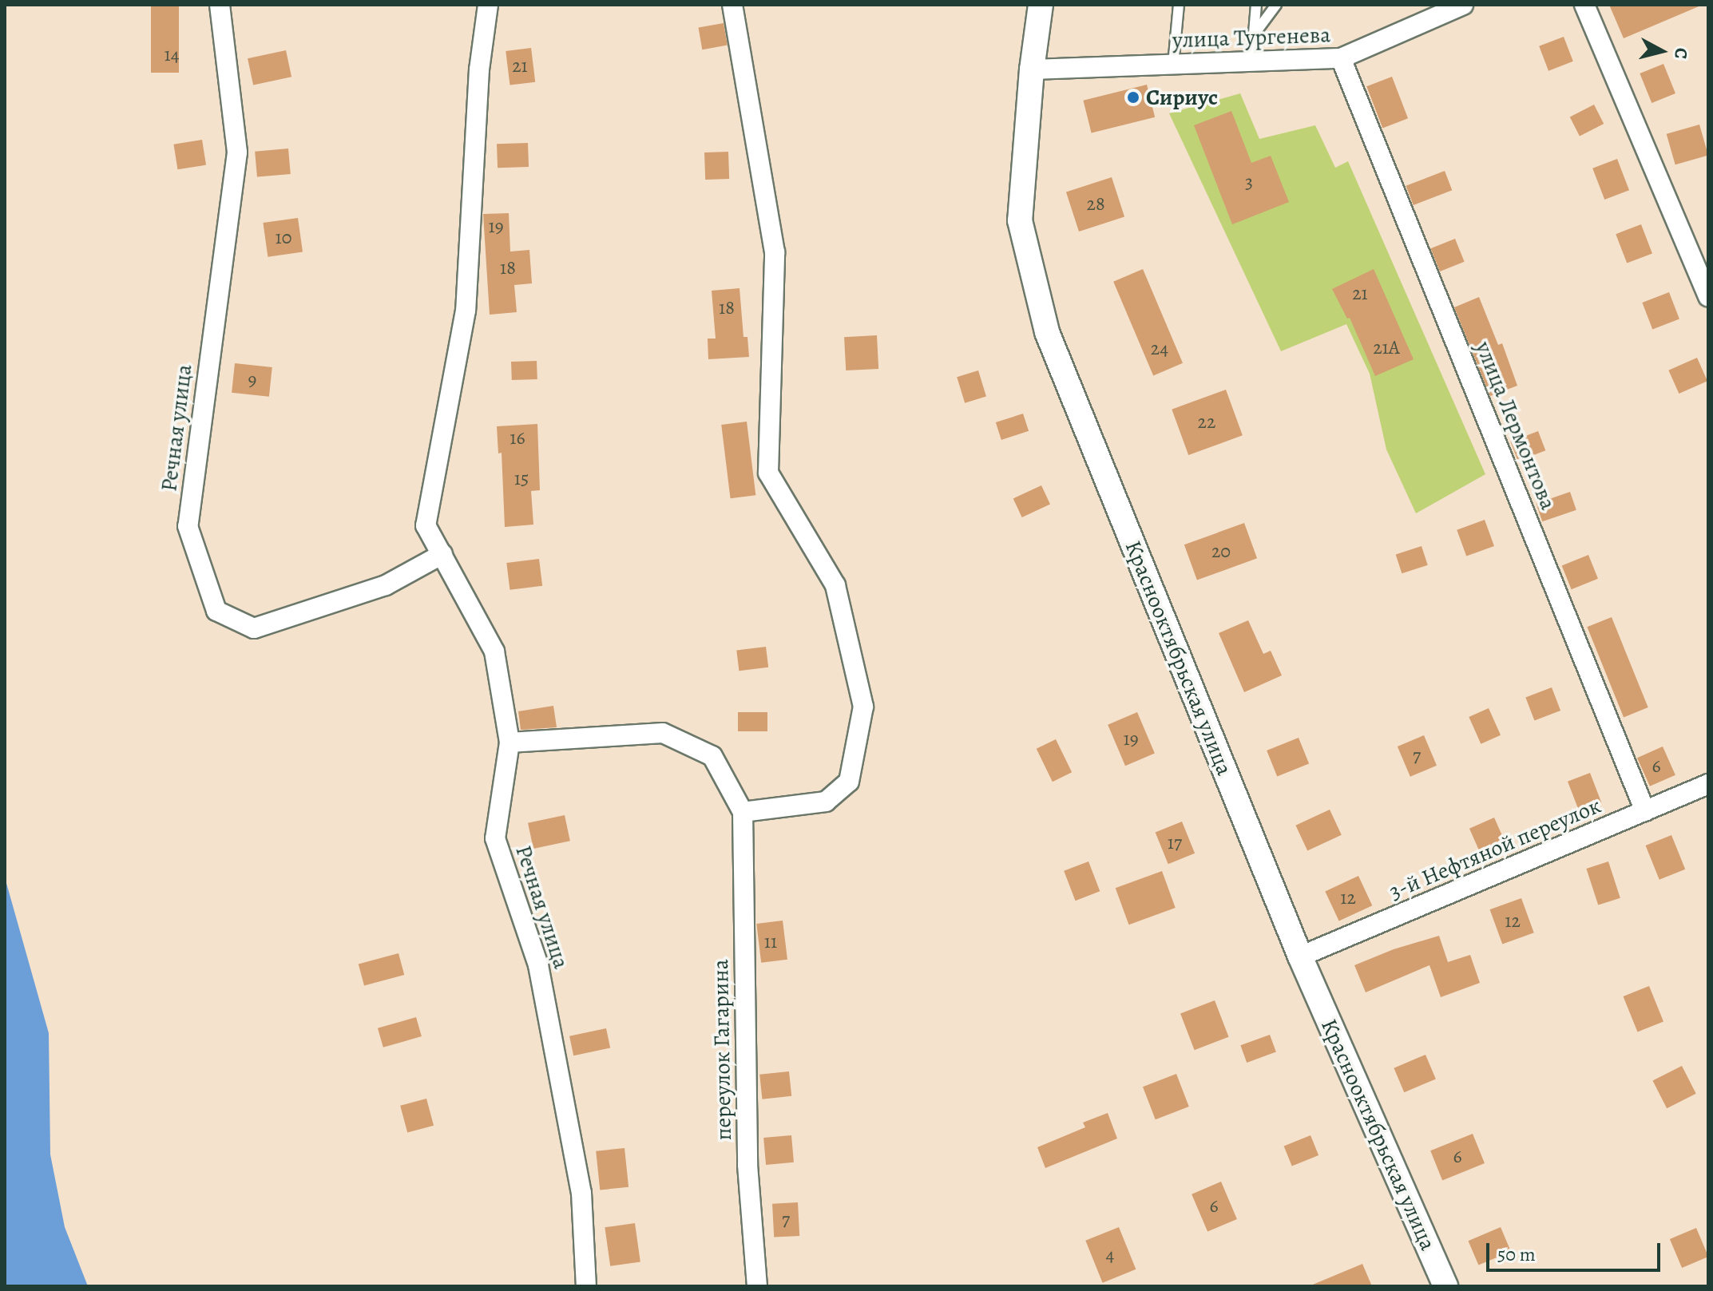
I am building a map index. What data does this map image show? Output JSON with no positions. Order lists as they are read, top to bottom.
{
  "streets": {
    "street": [
      "улица Тургенева",
      "улица Лермонтова",
      "Речная улица",
      "Краснооктябрьская улица",
      "3-й Нефтяной переулок",
      "переулок Гагарина"
    ]
  },
  "crossings": [
    ["улица Тургенева", "улица Лермонтова"],
    ["улица Тургенева", "Краснооктябрьская улица"],
    ["улица Лермонтова", "3-й Нефтяной переулок"],
    ["Краснооктябрьская улица", "3-й Нефтяной переулок"]
  ],
  "places": ["Сириус"],
  "house_numbers": [
    "14",
    "21",
    "3",
    "28",
    "19",
    "10",
    "18",
    "21",
    "18",
    "21А",
    "24",
    "9",
    "22",
    "16",
    "15",
    "20",
    "19",
    "7",
    "6",
    "17",
    "12",
    "12",
    "11",
    "6",
    "6",
    "7",
    "4"
  ],
  "scale_bar": "50 m",
  "north": "right"
}
